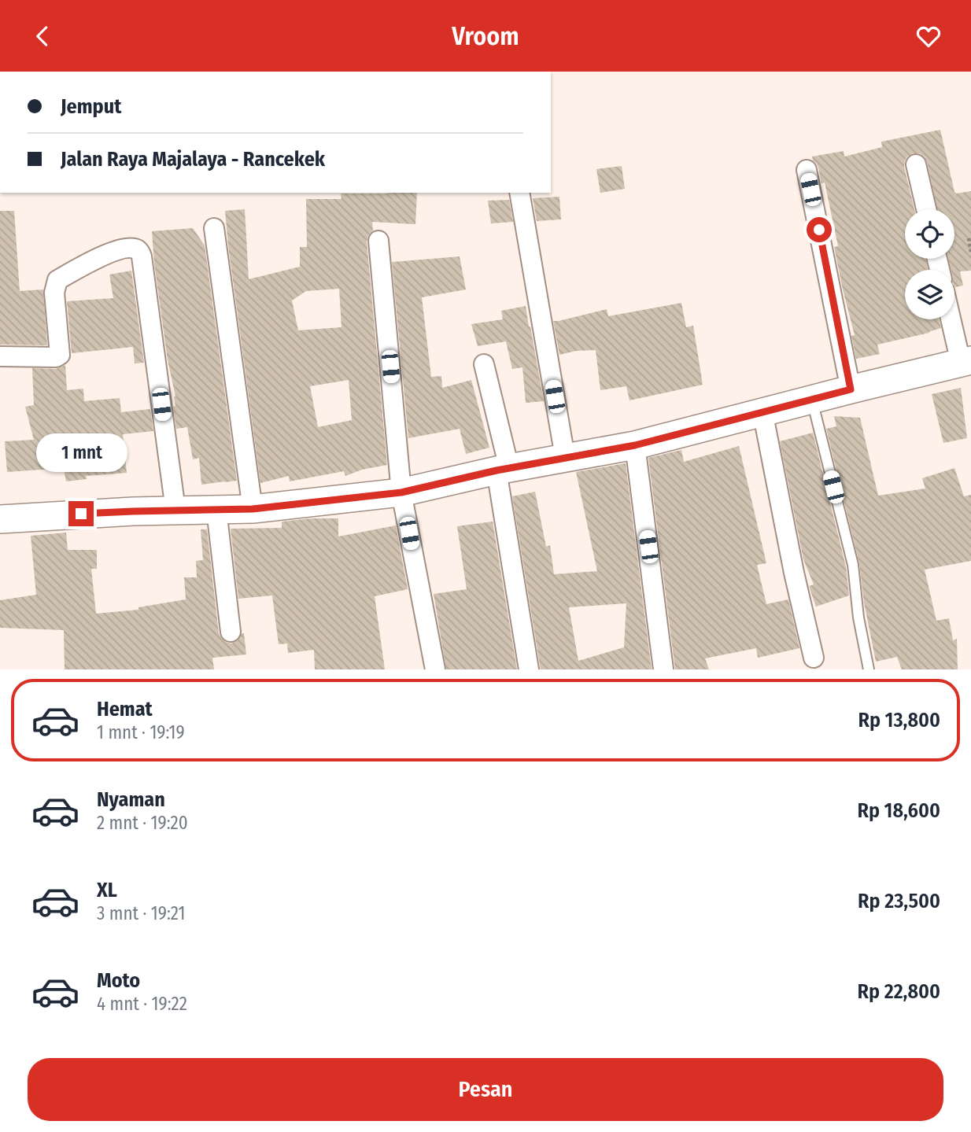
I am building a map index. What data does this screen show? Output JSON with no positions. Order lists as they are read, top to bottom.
{
  "page": {
    "header": "Vroom",
    "banner": ["Jemput", "Jalan Raya Majalaya - Rancekek"],
    "bubble": "1 mnt",
    "list": [
      {
        "name": "Hemat",
        "note": "1 mnt · 19:19",
        "value": "Rp 13,800"
      },
      {
        "name": "Nyaman",
        "note": "2 mnt · 19:20",
        "value": "Rp 18,600"
      },
      {
        "name": "XL",
        "note": "3 mnt · 19:21",
        "value": "Rp 23,500"
      },
      {
        "name": "Moto",
        "note": "4 mnt · 19:22",
        "value": "Rp 22,800"
      }
    ],
    "buttons": "Pesan"
  }
}
